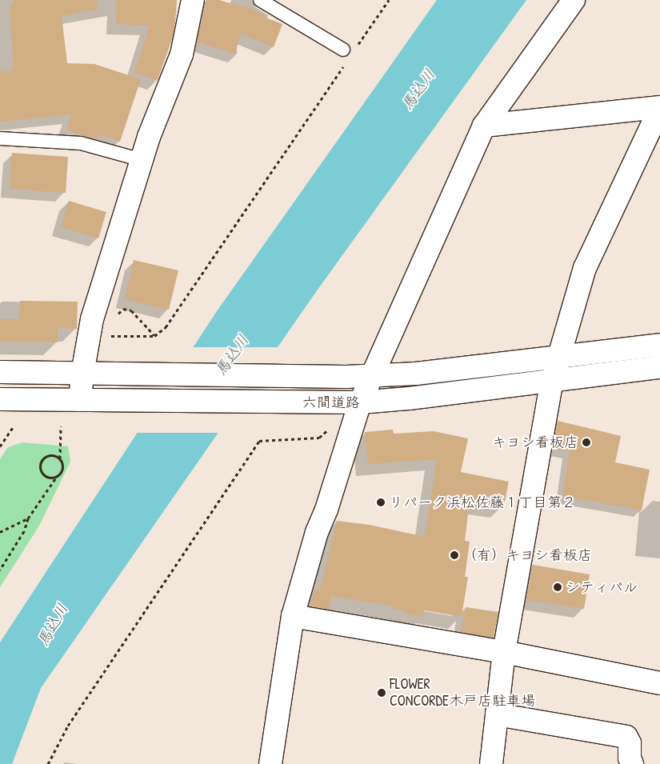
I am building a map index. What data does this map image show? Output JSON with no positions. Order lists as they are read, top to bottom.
{
  "streets": {
    "street": ["六間道路"]
  },
  "water": ["馬込川"],
  "places": [
    "キヨシ看板店",
    "リパーク浜松佐藤１丁目第２",
    "（有）キヨシ看板店",
    "シティパル",
    "FLOWER CONCORDE木戸店駐車場"
  ]
}
